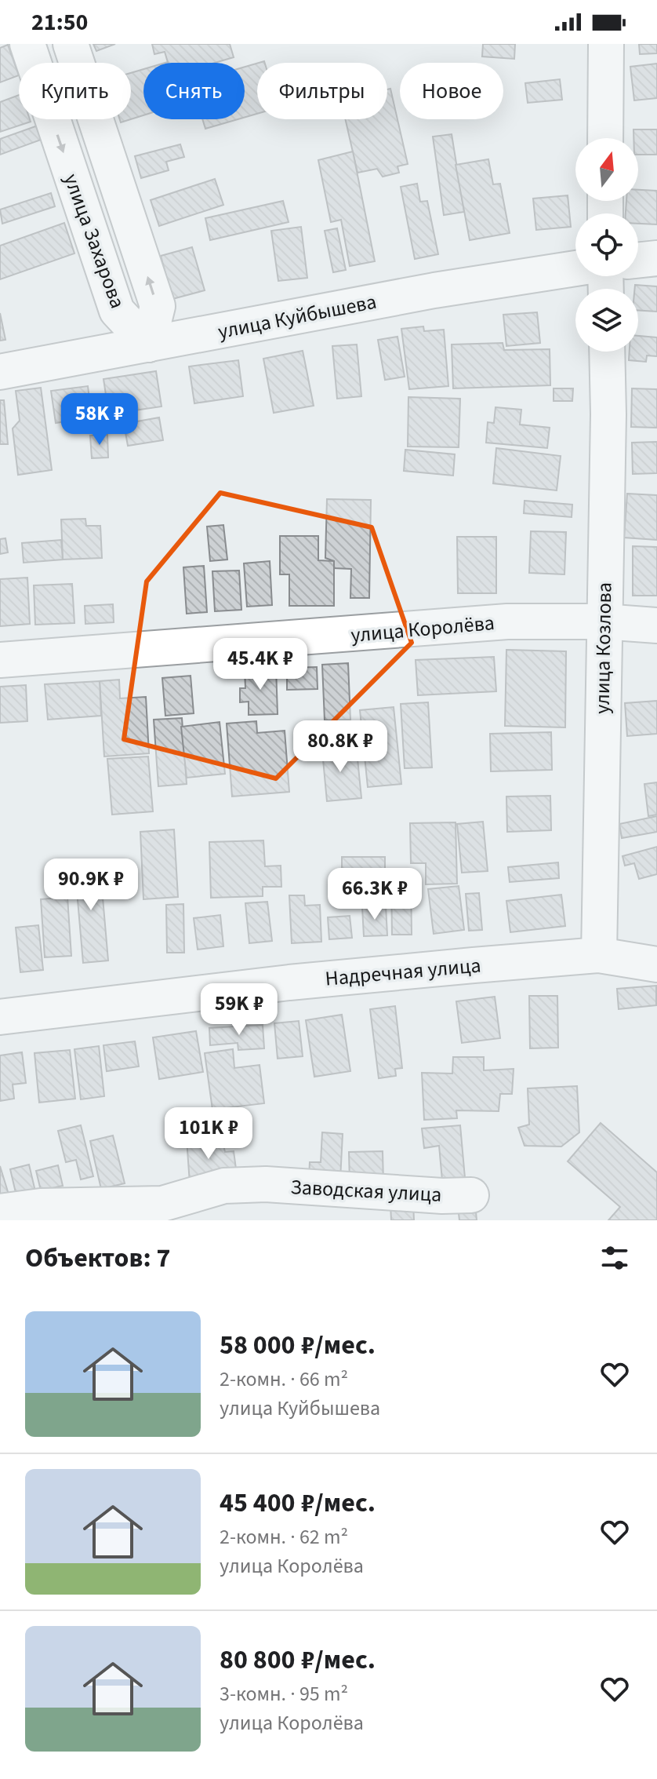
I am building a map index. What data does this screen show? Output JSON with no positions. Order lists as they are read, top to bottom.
{
  "streets": {
    "street": [
      "улица Захарова",
      "улица Куйбышева",
      "улица Королёва",
      "улица Козлова",
      "Надречная улица",
      "Заводская улица"
    ]
  },
  "crossings": [
    ["улица Захарова", "улица Куйбышева"],
    ["улица Королёва", "улица Козлова"],
    ["улица Козлова", "Надречная улица"]
  ],
  "north": "top",
  "page": {
    "status": "21:50",
    "chip": [
      "Купить",
      "Снять",
      "Фильтры",
      "Новое"
    ],
    "price": [
      "58K ₽",
      "45.4K ₽",
      "80.8K ₽",
      "90.9K ₽",
      "66.3K ₽",
      "59K ₽",
      "101K ₽"
    ],
    "heading": "Объектов: 7",
    "list": [
      {
        "name": "58 000 ₽/мес.",
        "note": "2-комн. · 66 m² · улица Куйбышева"
      },
      {
        "name": "45 400 ₽/мес.",
        "note": "2-комн. · 62 m² · улица Королёва"
      },
      {
        "name": "80 800 ₽/мес.",
        "note": "3-комн. · 95 m² · улица Королёва"
      }
    ]
  }
}
